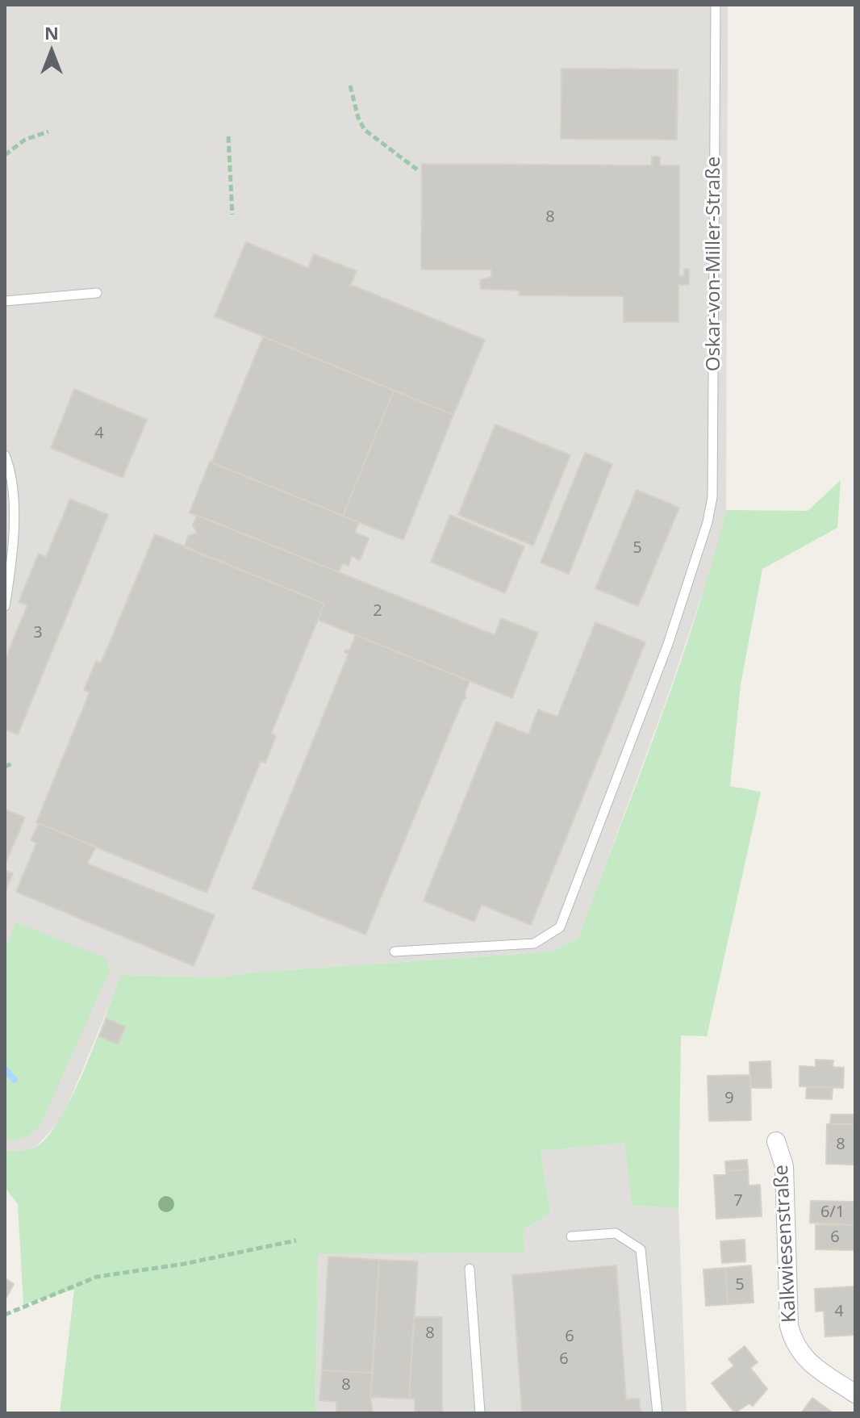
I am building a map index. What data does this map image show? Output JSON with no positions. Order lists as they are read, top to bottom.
{
  "streets": {
    "street": ["Kalkwiesenstraße"],
    "lane": ["Oskar-von-Miller-Straße"]
  },
  "house_numbers": [
    "8",
    "4",
    "5",
    "2",
    "3",
    "9",
    "8",
    "7",
    "6/1",
    "6",
    "5",
    "4",
    "8",
    "6",
    "6",
    "8"
  ],
  "north": "top"
}
